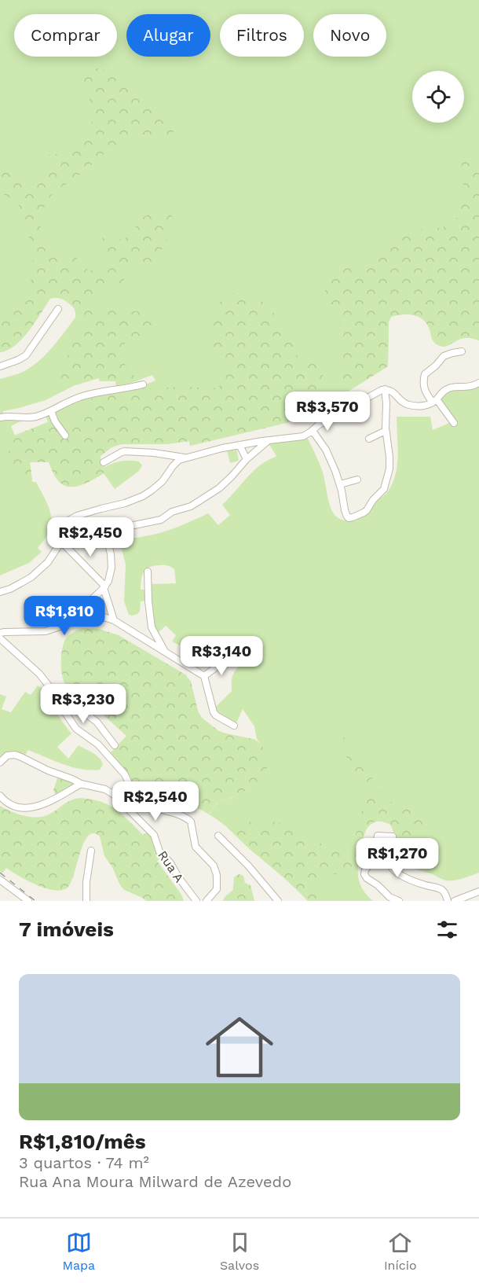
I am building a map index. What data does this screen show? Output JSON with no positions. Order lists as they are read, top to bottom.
{
  "streets": {
    "street": ["Rua A"]
  },
  "page": {
    "chip": [
      "Comprar",
      "Alugar",
      "Filtros",
      "Novo"
    ],
    "price": [
      "R$3,570",
      "R$2,450",
      "R$1,810",
      "R$3,140",
      "R$3,230",
      "R$2,540",
      "R$1,270"
    ],
    "heading": "7 imóveis",
    "list": [
      {
        "name": "R$1,810/mês",
        "note": "3 quartos · 74 m² · Rua Ana Moura Milward de Azevedo"
      }
    ],
    "tabs": ["Mapa", "Salvos", "Início"]
  }
}
